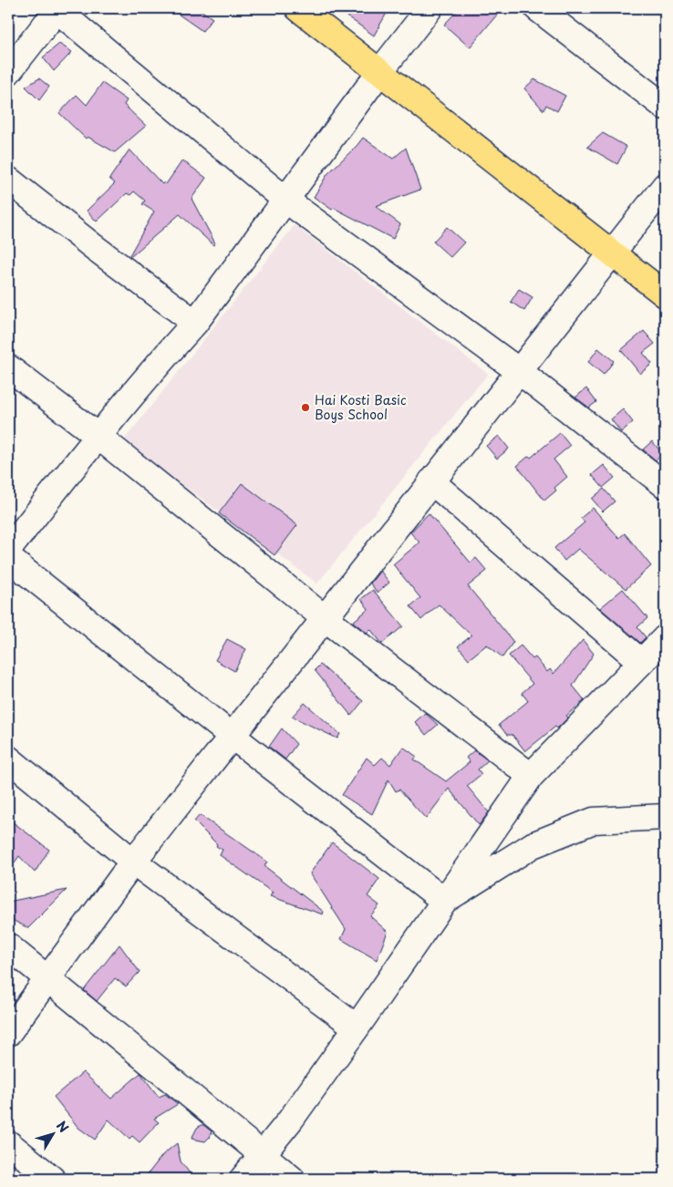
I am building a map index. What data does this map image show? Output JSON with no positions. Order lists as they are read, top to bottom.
{
  "places": ["Hai Kosti Basic Boys School"],
  "north": "top right"
}
